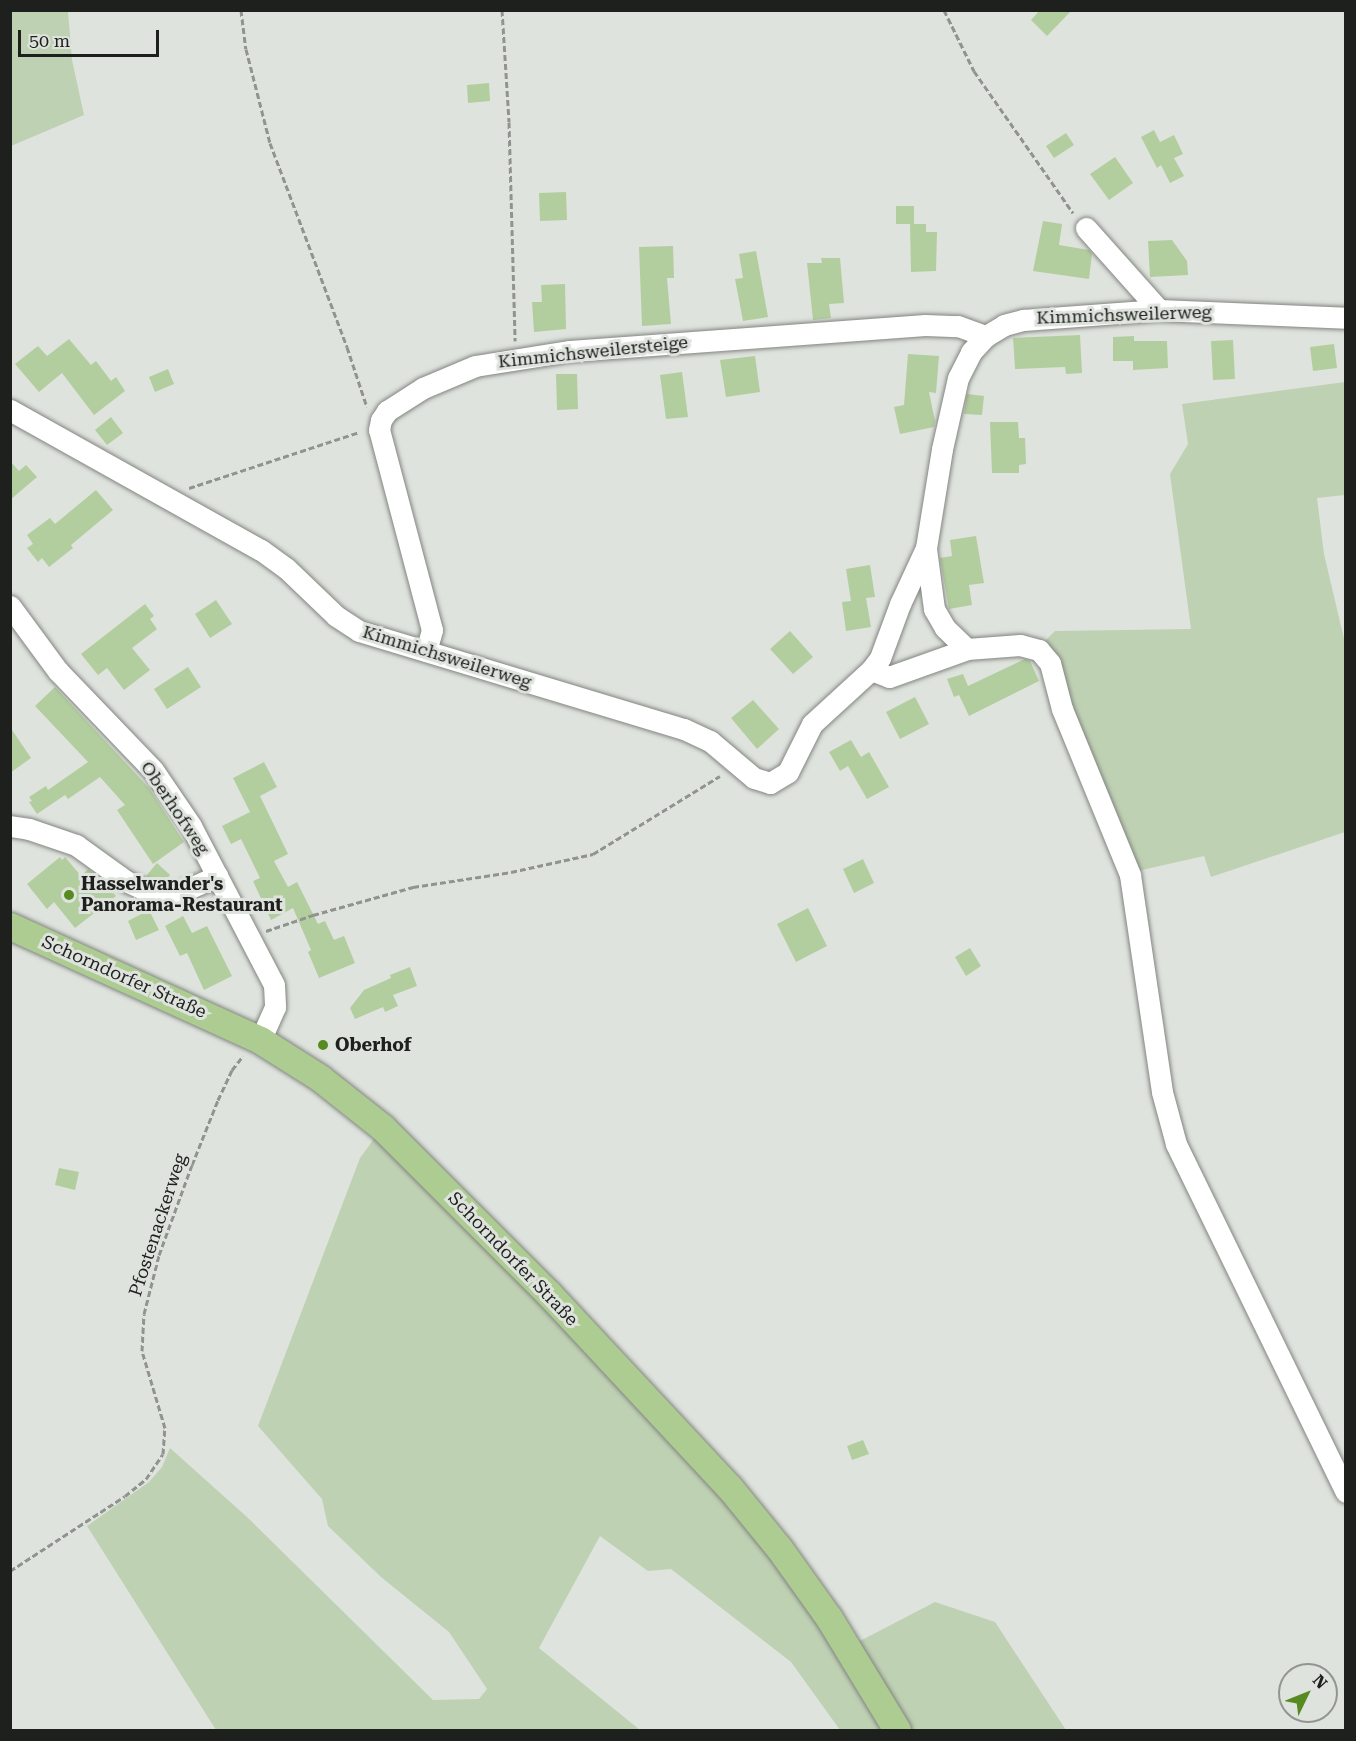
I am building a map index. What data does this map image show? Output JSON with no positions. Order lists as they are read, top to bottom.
{
  "streets": {
    "main road": ["Schorndorfer Straße"],
    "street": ["Kimmichsweilerweg", "Kimmichsweilersteige", "Oberhofweg"],
    "path": ["Pfostenackerweg"]
  },
  "crossings": [
    ["Kimmichsweilerweg", "Kimmichsweilersteige"],
    ["Oberhofweg", "Schorndorfer Straße"],
    ["Oberhofweg", "Pfostenackerweg"],
    ["Schorndorfer Straße", "Pfostenackerweg"]
  ],
  "places": ["Hasselwander's Panorama-Restaurant", "Oberhof"],
  "scale_bar": "50 m",
  "north": "top right"
}
